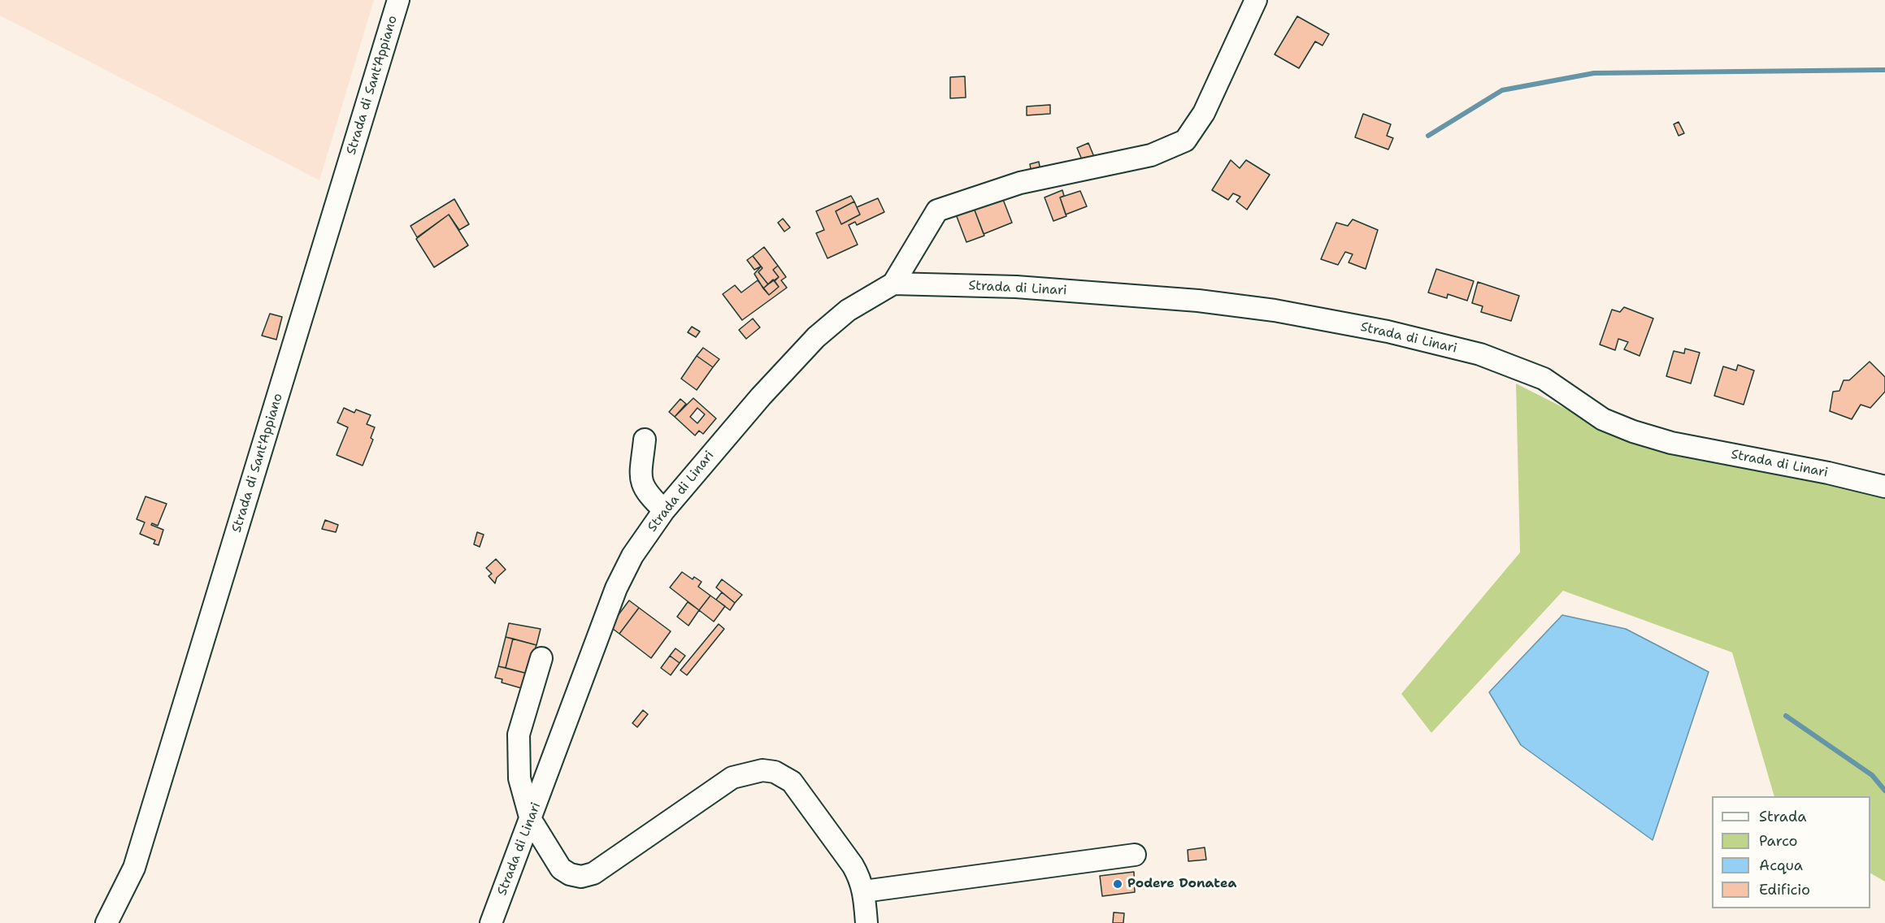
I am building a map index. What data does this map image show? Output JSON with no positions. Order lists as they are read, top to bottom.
{
  "streets": {
    "street": ["Strada di Sant'Appiano", "Strada di Linari"]
  },
  "places": ["Podere Donatea"],
  "legend": [
    "Strada",
    "Parco",
    "Acqua",
    "Edificio"
  ]
}
